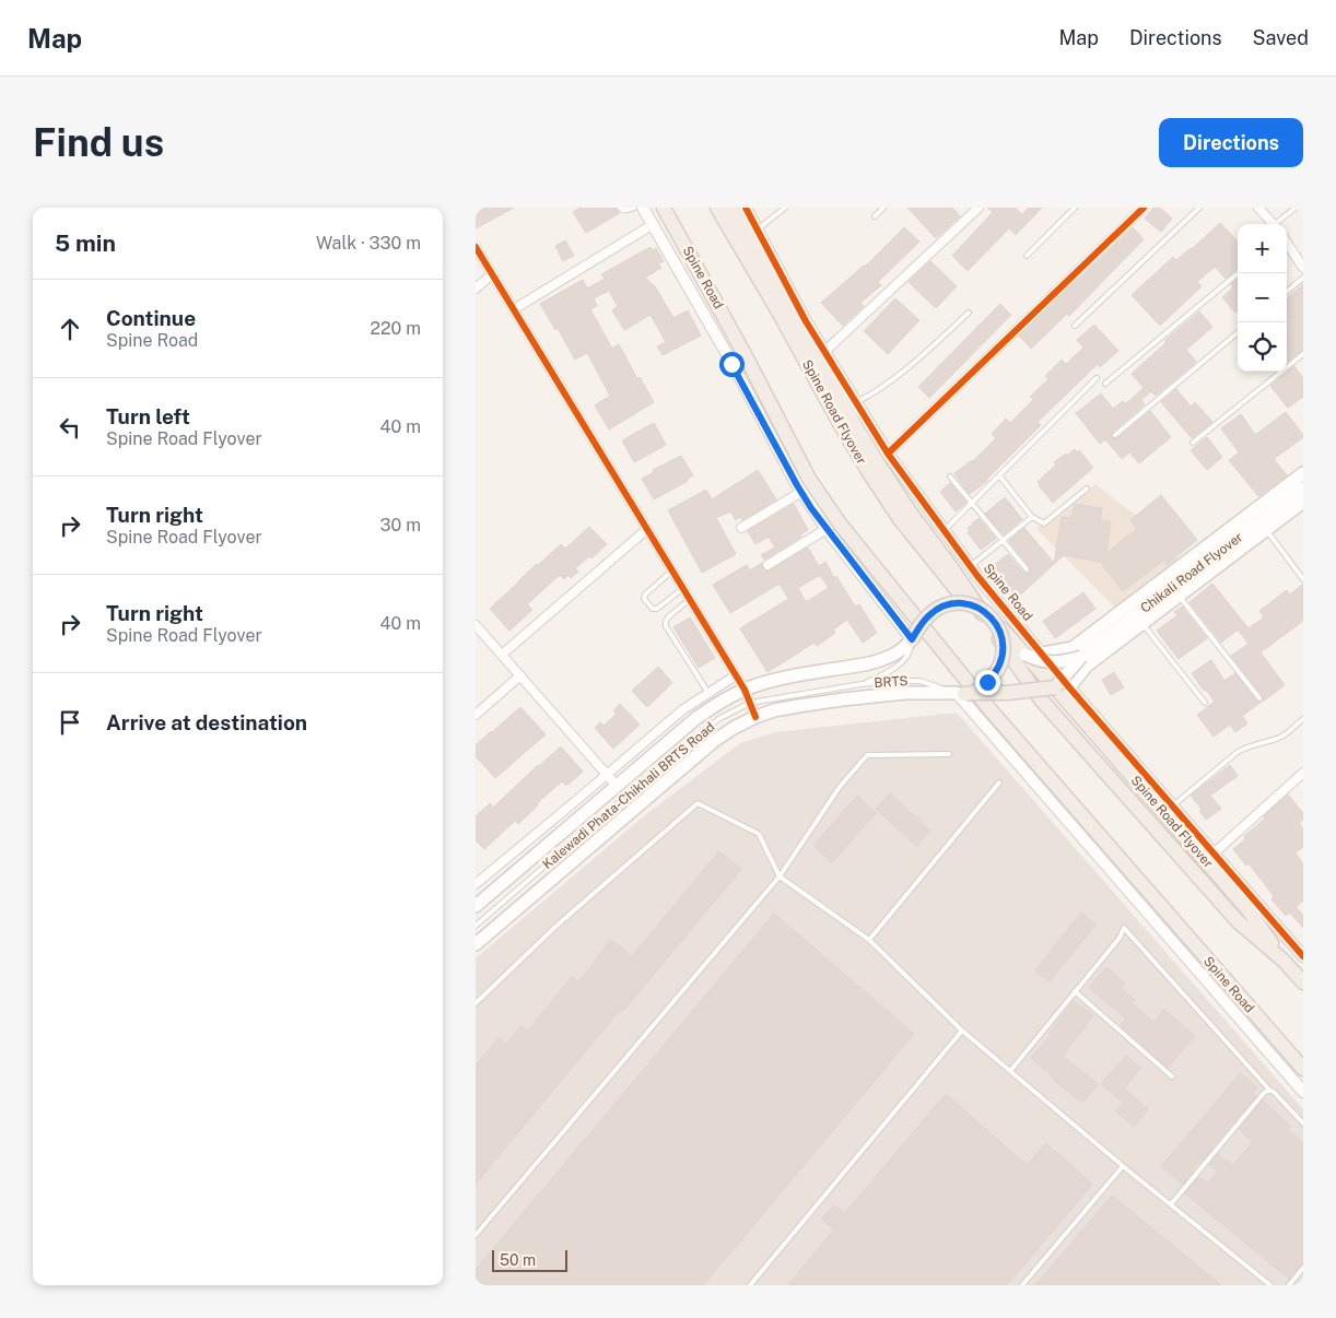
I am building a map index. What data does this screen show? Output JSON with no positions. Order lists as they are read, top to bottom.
{
  "streets": {
    "main road": ["Spine Road", "Spine Road Flyover", "Chikali Road Flyover"],
    "lane": ["BRTS", "Kalewadi Phata-Chikhali BRTS Road"]
  },
  "crossings": [
    ["Spine Road", "Spine Road Flyover"],
    ["Spine Road", "BRTS"],
    ["Spine Road Flyover", "Chikali Road Flyover"],
    ["BRTS", "Kalewadi Phata-Chikhali BRTS Road"]
  ],
  "scale_bar": "50 m",
  "page": {
    "header": "Map",
    "nav": ["Map", "Directions", "Saved"],
    "buttons": "Directions",
    "title": "Find us",
    "heading": ["5 min", "Walk · 330 m"],
    "map_buttons": ["+", "−"],
    "list": [
      ["Continue", "Spine Road", "220 m"],
      ["Turn left", "Spine Road Flyover", "40 m"],
      ["Turn right", "Spine Road Flyover", "30 m"],
      ["Turn right", "Spine Road Flyover", "40 m"],
      "Arrive at destination"
    ],
    "scale": "50 m"
  }
}
